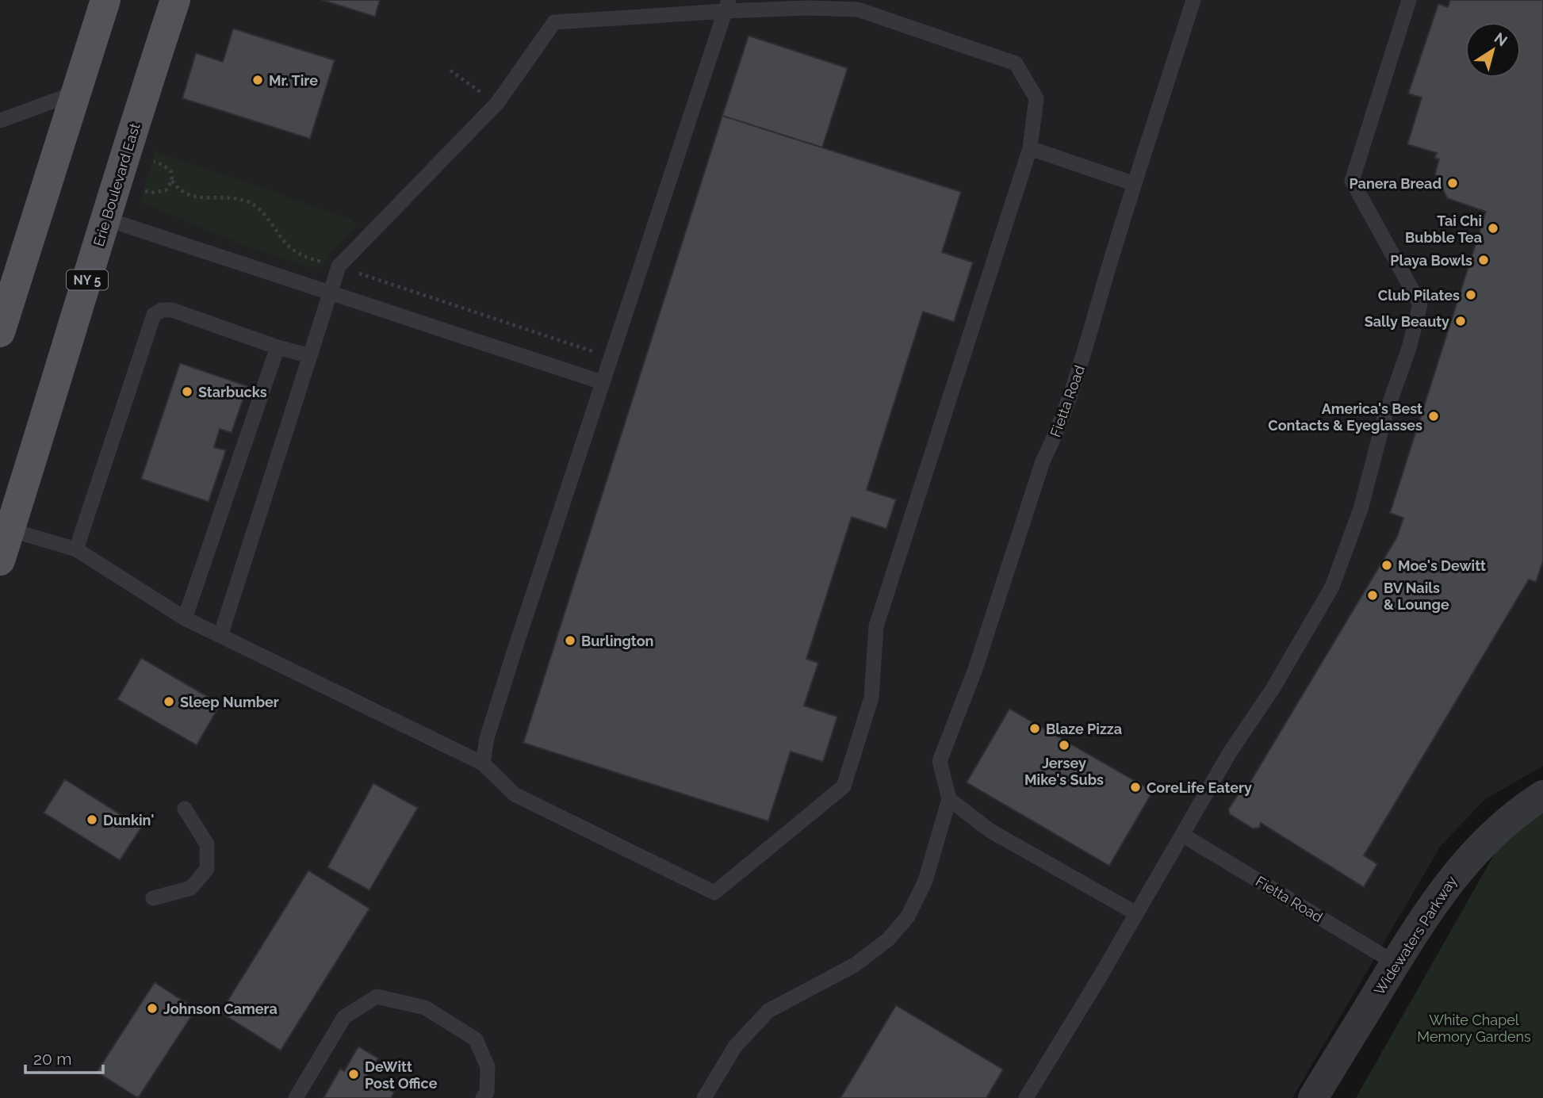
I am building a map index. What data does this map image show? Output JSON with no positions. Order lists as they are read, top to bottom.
{
  "streets": {
    "main road": ["Erie Boulevard East", "NY 5"],
    "street": ["Widewaters Parkway"],
    "lane": ["Fietta Road"]
  },
  "crossings": [
    ["Fietta Road", "Widewaters Parkway"]
  ],
  "parks": ["White Chapel Memory Gardens"],
  "places": [
    "Mr. Tire",
    "Panera Bread",
    "Tai Chi Bubble Tea",
    "Playa Bowls",
    "Club Pilates",
    "Sally Beauty",
    "Starbucks",
    "America's Best Contacts & Eyeglasses",
    "Moe's Dewitt",
    "BV Nails & Lounge",
    "Burlington",
    "Sleep Number",
    "Blaze Pizza",
    "Jersey Mike's Subs",
    "CoreLife Eatery",
    "Dunkin'",
    "Johnson Camera",
    "DeWitt Post Office"
  ],
  "scale_bar": "20 m",
  "north": "top right"
}
